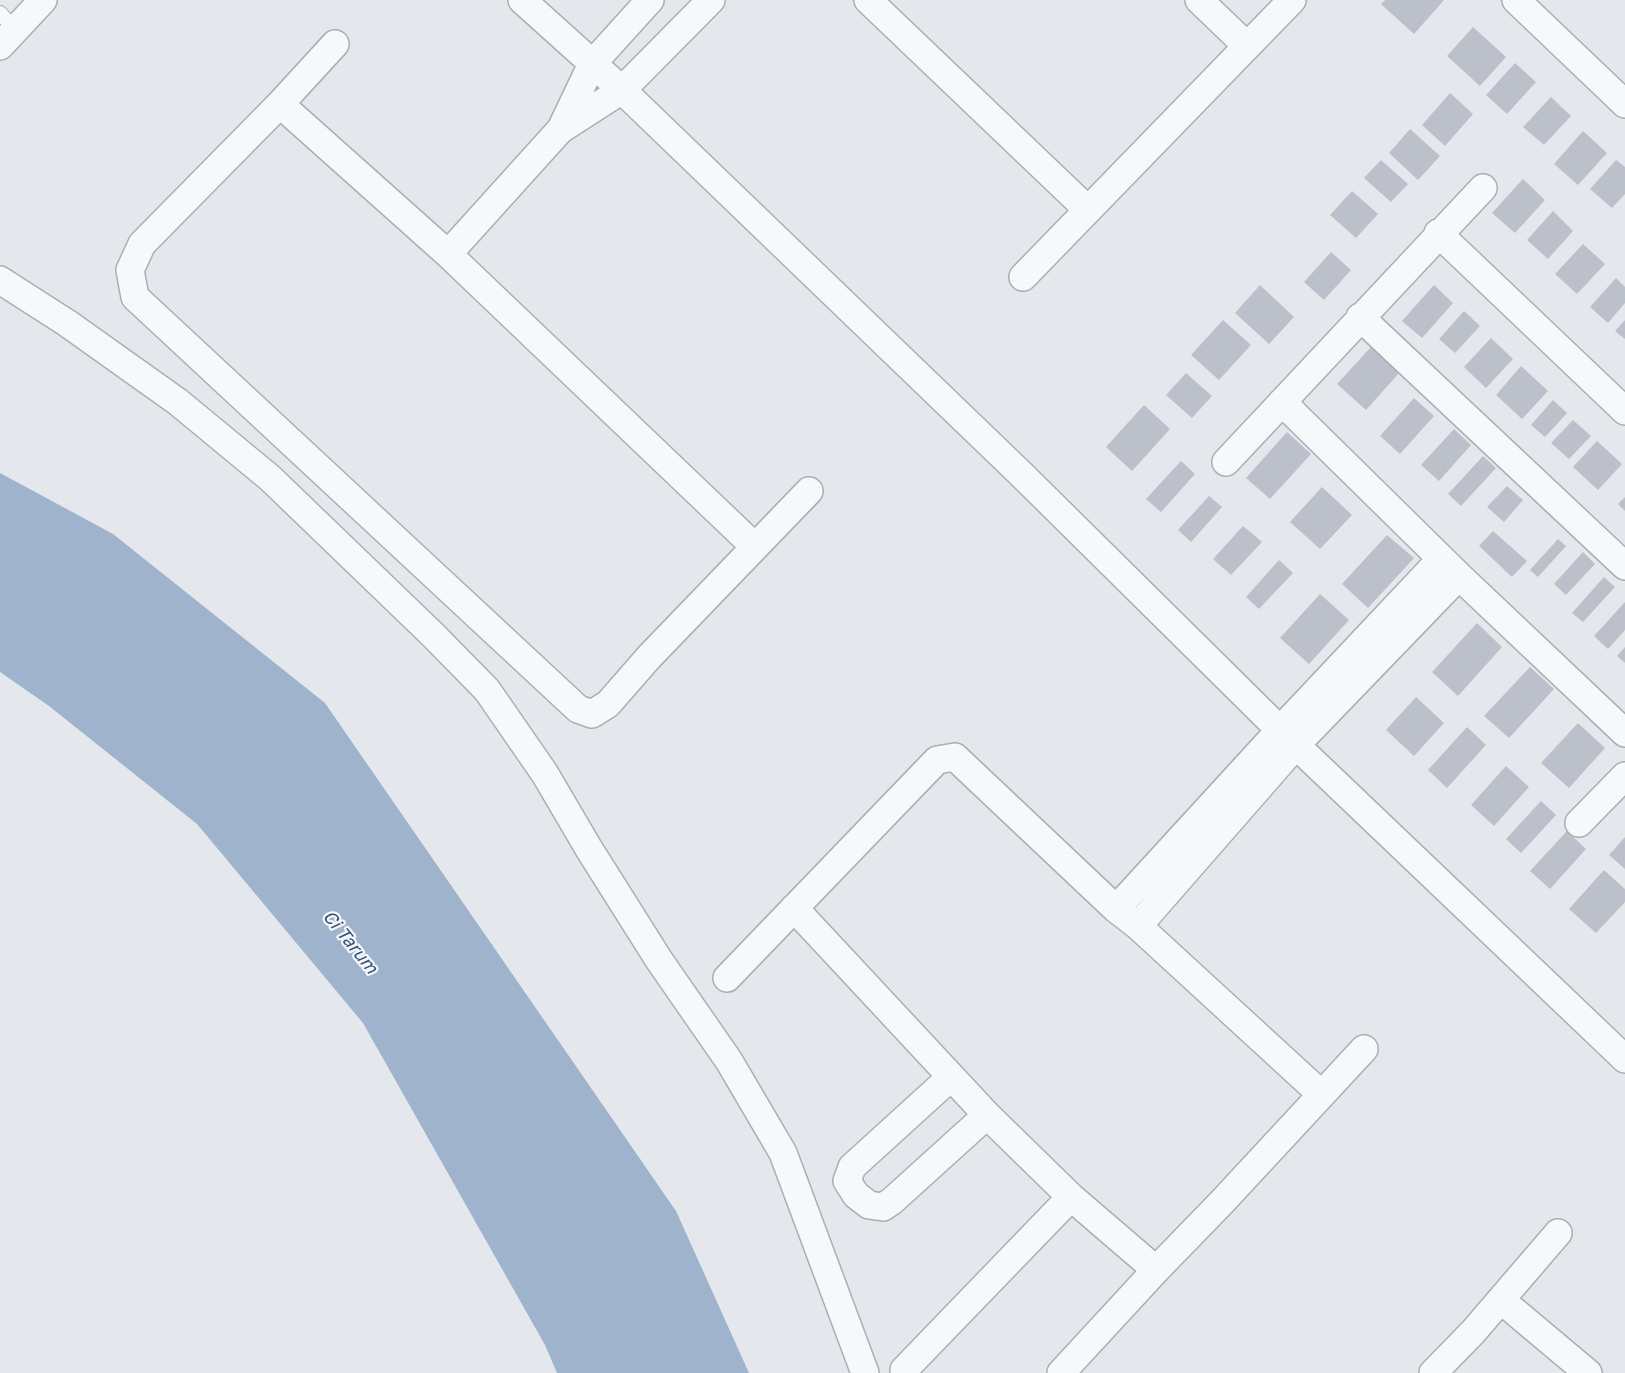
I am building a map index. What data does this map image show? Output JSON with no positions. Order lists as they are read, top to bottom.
{
  "water": ["Ci Tarum"]
}
